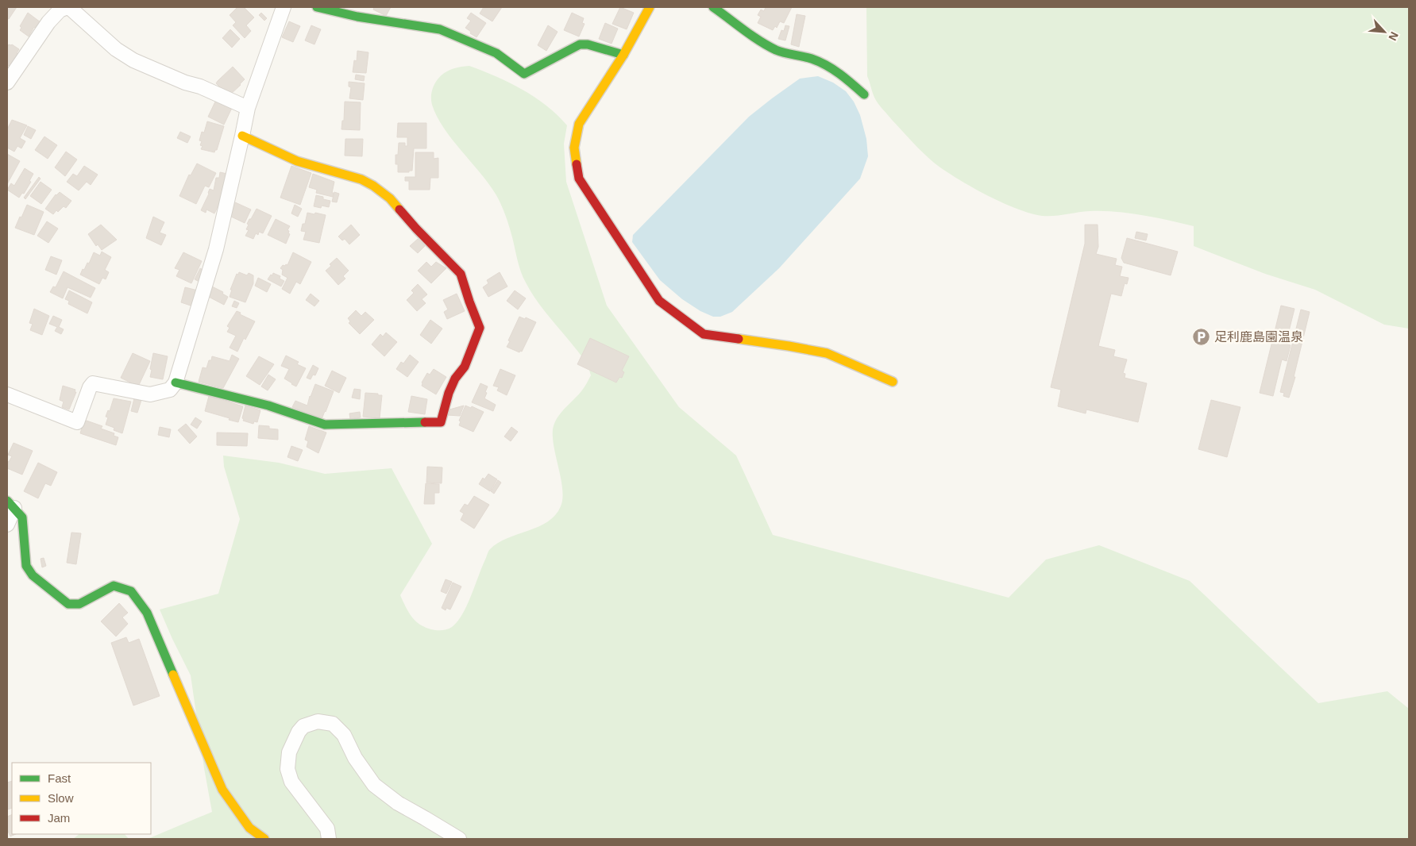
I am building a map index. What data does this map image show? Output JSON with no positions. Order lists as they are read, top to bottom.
{
  "places": {
    "parking": ["足利鹿島園温泉"]
  },
  "legend": ["Fast", "Slow", "Jam"],
  "north": "bottom right"
}
